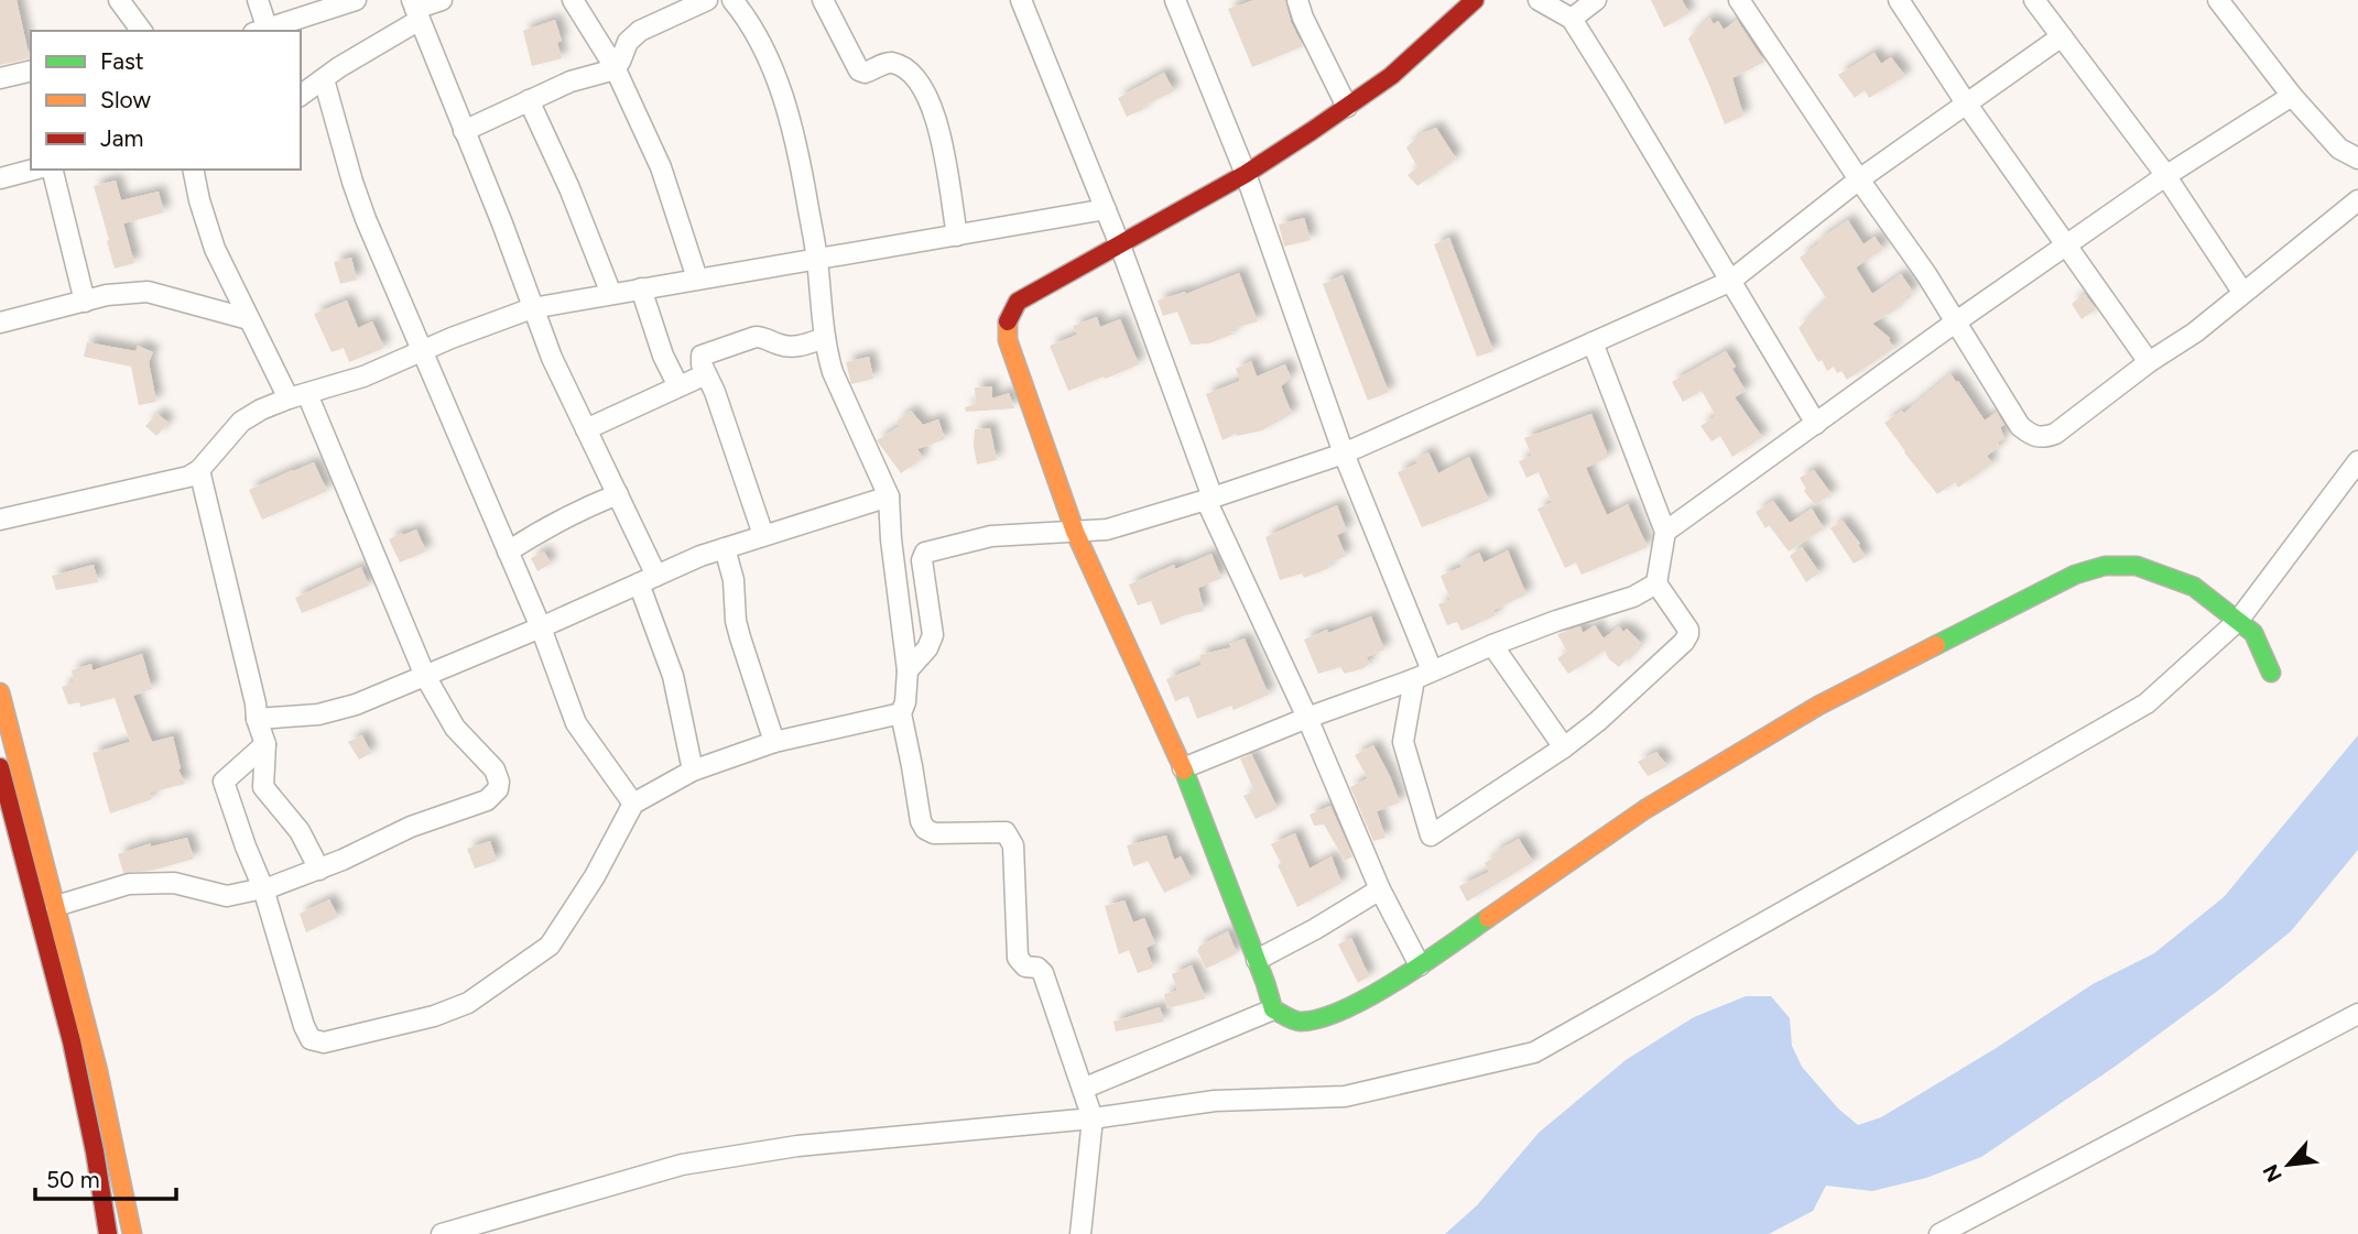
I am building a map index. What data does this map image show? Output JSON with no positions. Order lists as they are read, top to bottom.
{
  "legend": ["Fast", "Slow", "Jam"],
  "scale_bar": "50 m",
  "north": "bottom left"
}
